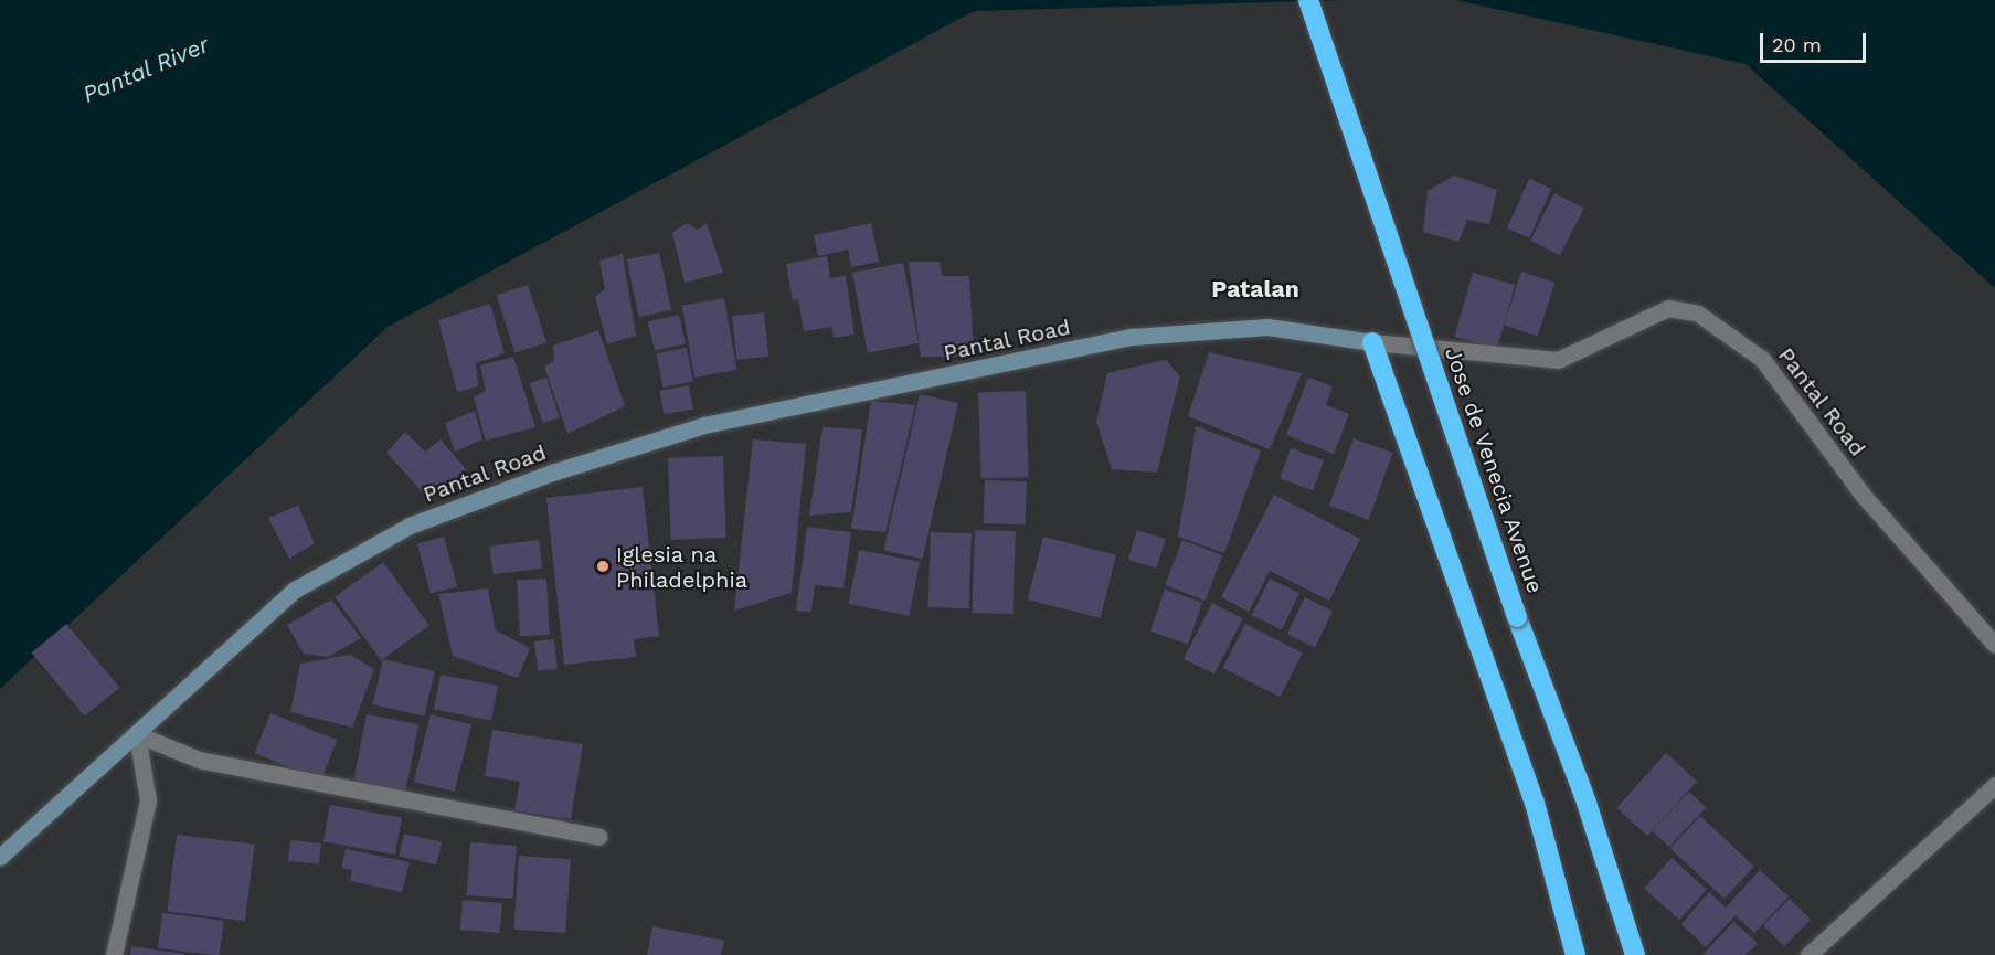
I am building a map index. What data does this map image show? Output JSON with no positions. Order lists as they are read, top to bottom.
{
  "streets": {
    "highway": ["Jose de Venecia Avenue"],
    "street": ["Pantal Road"]
  },
  "districts": ["Patalan"],
  "water": ["Pantal River"],
  "places": ["Iglesia na Philadelphia"],
  "scale_bar": "20 m"
}
